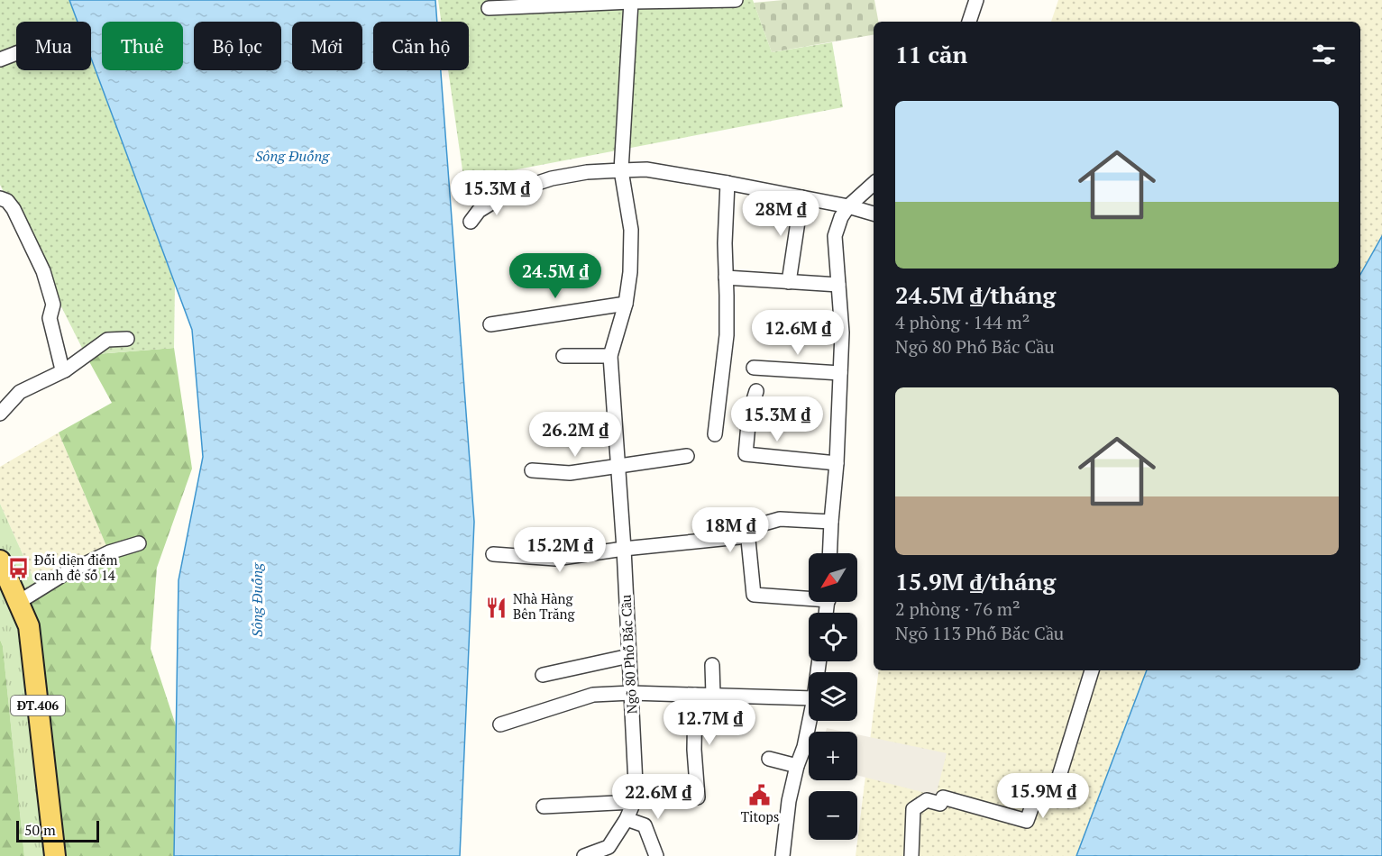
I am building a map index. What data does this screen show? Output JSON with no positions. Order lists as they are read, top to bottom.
{
  "streets": {
    "main road": ["ĐT.406"],
    "street": ["Ngõ 80 Phố Bắc Cầu"]
  },
  "water": ["Sông Đuống"],
  "places": {
    "bus stop": ["Đối diện điếm canh đê số 14"],
    "restaurant": ["Nhà Hàng Bên Trăng"],
    "public building": ["Titops"]
  },
  "scale_bar": "50 m",
  "north": "bottom left",
  "page": {
    "chip": [
      "Mua",
      "Thuê",
      "Bộ lọc",
      "Mới",
      "Căn hộ"
    ],
    "heading": "11 căn",
    "list": [
      {
        "name": "24.5M ₫/tháng",
        "note": "4 phòng · 144 m² · Ngõ 80 Phố Bắc Cầu"
      },
      {
        "name": "15.9M ₫/tháng",
        "note": "2 phòng · 76 m² · Ngõ 113 Phố Bắc Cầu"
      }
    ],
    "price": [
      "15.3M ₫",
      "28M ₫",
      "24.5M ₫",
      "12.6M ₫",
      "15.3M ₫",
      "26.2M ₫",
      "18M ₫",
      "15.2M ₫",
      "12.7M ₫",
      "15.9M ₫",
      "22.6M ₫"
    ],
    "map_buttons": ["+", "−"],
    "scale": "50 m"
  }
}
